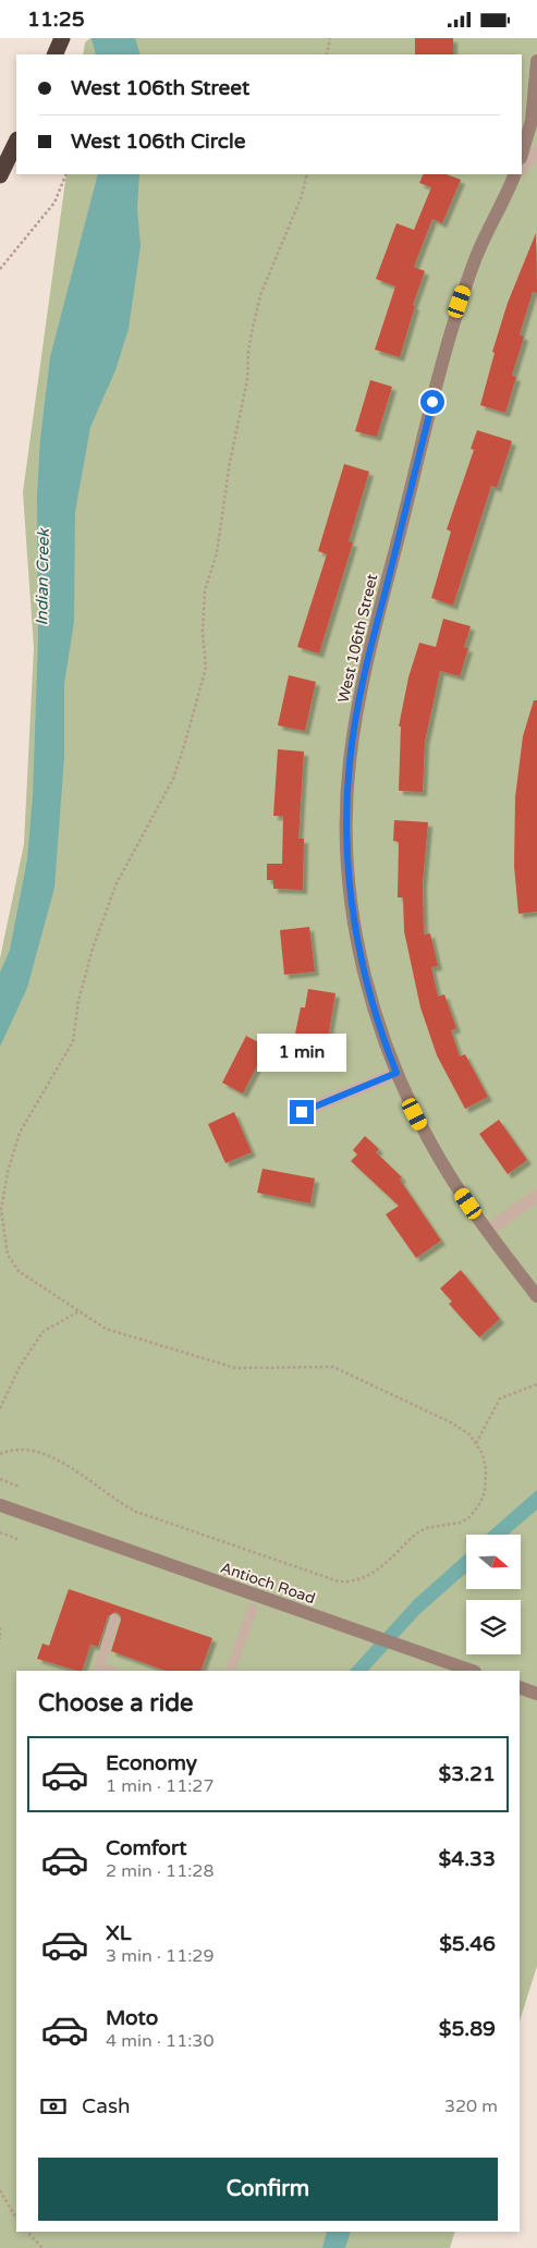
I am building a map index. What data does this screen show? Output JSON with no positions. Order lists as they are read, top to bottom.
{
  "streets": {
    "street": ["West 106th Street", "Antioch Road"]
  },
  "water": ["Indian Creek"],
  "north": "right",
  "page": {
    "status": "11:25",
    "banner": ["West 106th Street", "West 106th Circle"],
    "bubble": "1 min",
    "heading": "Choose a ride",
    "list": [
      {
        "name": "Economy",
        "note": "1 min · 11:27",
        "value": "$3.21"
      },
      {
        "name": "Comfort",
        "note": "2 min · 11:28",
        "value": "$4.33"
      },
      {
        "name": "XL",
        "note": "3 min · 11:29",
        "value": "$5.46"
      },
      {
        "name": "Moto",
        "note": "4 min · 11:30",
        "value": "$5.89"
      }
    ],
    "pay": ["Cash", "320 m"],
    "buttons": "Confirm"
  }
}
